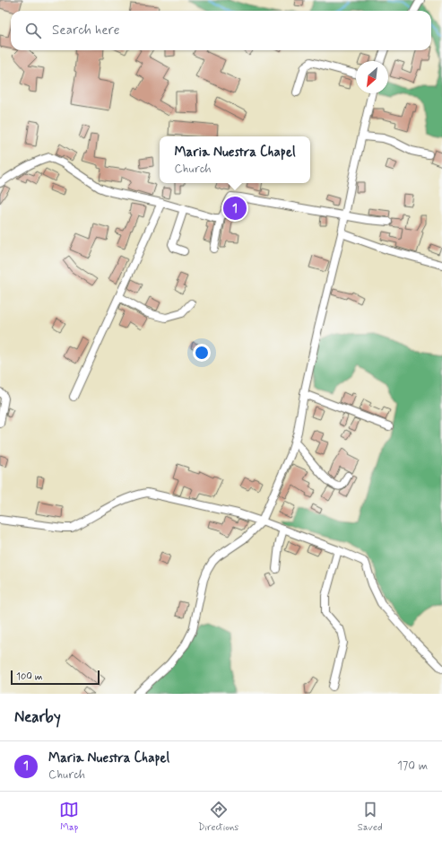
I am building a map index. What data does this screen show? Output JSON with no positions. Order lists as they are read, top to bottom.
{
  "scale_bar": "100 m",
  "north": "bottom left",
  "page": {
    "search": "Search here",
    "popup": ["Maria Nuestra Chapel", "Church"],
    "pins": "1",
    "scale": "100 m",
    "heading": "Nearby",
    "list": [
      {
        "mark": "1",
        "name": "Maria Nuestra Chapel",
        "note": "Church",
        "value": "170 m"
      }
    ],
    "nav": ["Map", "Directions", "Saved"]
  }
}
